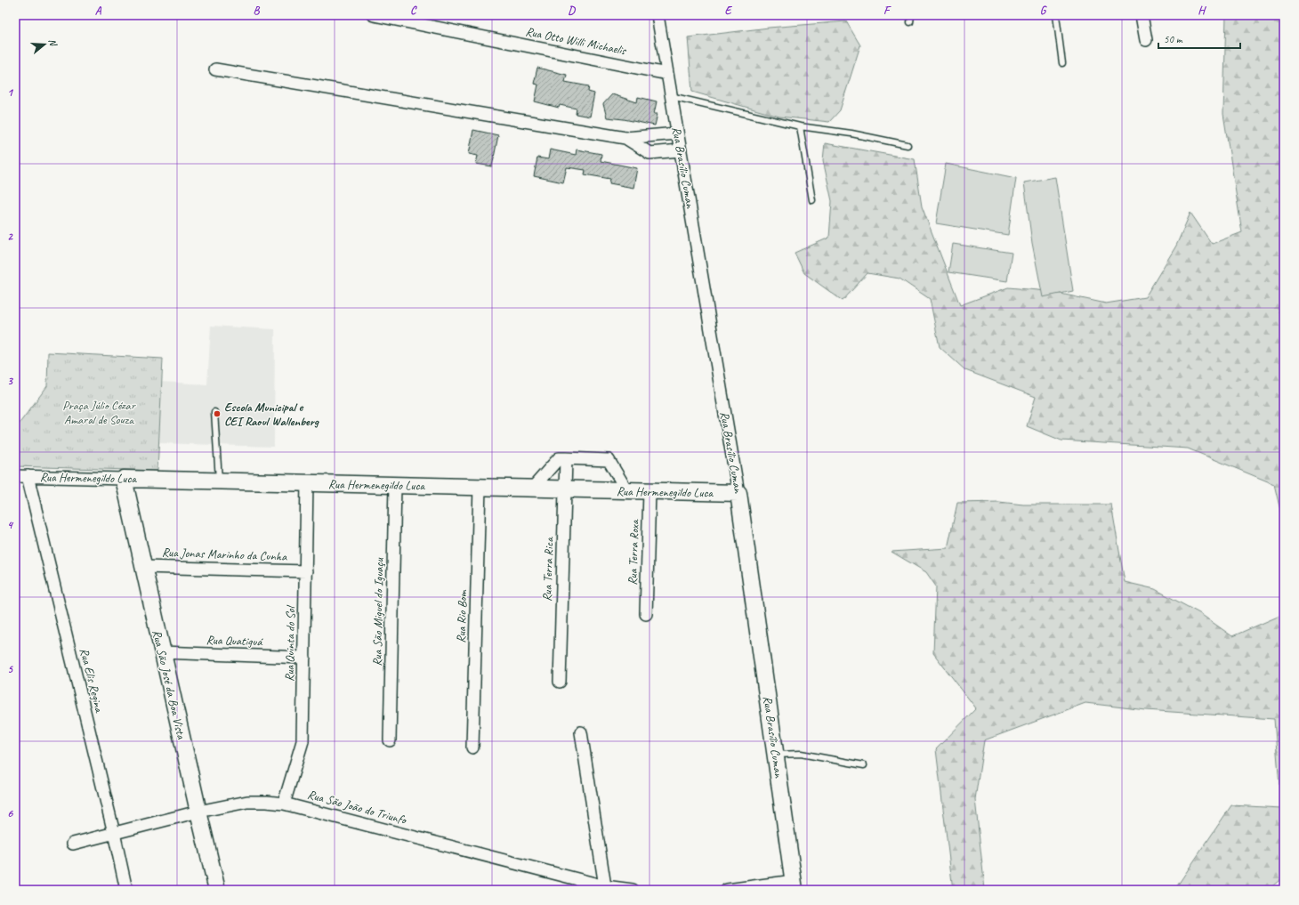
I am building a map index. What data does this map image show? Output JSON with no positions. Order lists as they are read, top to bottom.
{
  "streets": {
    "street": [
      "Rua Otto Willi Michaelis",
      "Rua Brasílio Cuman",
      "Rua Hermenegildo Luca",
      "Rua Terra Roxa",
      "Rua Jonas Marinho da Cunha",
      "Rua Terra Rica",
      "Rua São Miguel do Iguaçu",
      "Rua Rio Bom",
      "Rua Quatiguá",
      "Rua Quinta do Sol",
      "Rua Elis Regina",
      "Rua São José da Boa Vista",
      "Rua São João do Triunfo"
    ]
  },
  "crossings": [
    ["Rua Otto Willi Michaelis", "Rua Brasílio Cuman"],
    ["Rua Brasílio Cuman", "Rua Hermenegildo Luca"],
    ["Rua Hermenegildo Luca", "Rua Terra Roxa"],
    ["Rua Hermenegildo Luca", "Rua Terra Rica"],
    ["Rua Hermenegildo Luca", "Rua São Miguel do Iguaçu"],
    ["Rua Hermenegildo Luca", "Rua Rio Bom"],
    ["Rua Hermenegildo Luca", "Rua Quinta do Sol"],
    ["Rua Hermenegildo Luca", "Rua Elis Regina"],
    ["Rua Hermenegildo Luca", "Rua São José da Boa Vista"],
    ["Rua Jonas Marinho da Cunha", "Rua Quinta do Sol"],
    ["Rua Jonas Marinho da Cunha", "Rua São José da Boa Vista"],
    ["Rua Quatiguá", "Rua Quinta do Sol"],
    ["Rua Quatiguá", "Rua São José da Boa Vista"],
    ["Rua Quinta do Sol", "Rua São João do Triunfo"],
    ["Rua Elis Regina", "Rua São João do Triunfo"],
    ["Rua São José da Boa Vista", "Rua São João do Triunfo"]
  ],
  "parks": ["Praça Júlio Cézar Amaral de Souza"],
  "places": ["Escola Municipal e CEI Raoul Wallenberg"],
  "scale_bar": "50 m",
  "north": "right",
  "grid": {
    "columns": [
      "A",
      "B",
      "C",
      "D",
      "E",
      "F",
      "G",
      "H"
    ],
    "rows": [
      "1",
      "2",
      "3",
      "4",
      "5",
      "6"
    ]
  }
}
